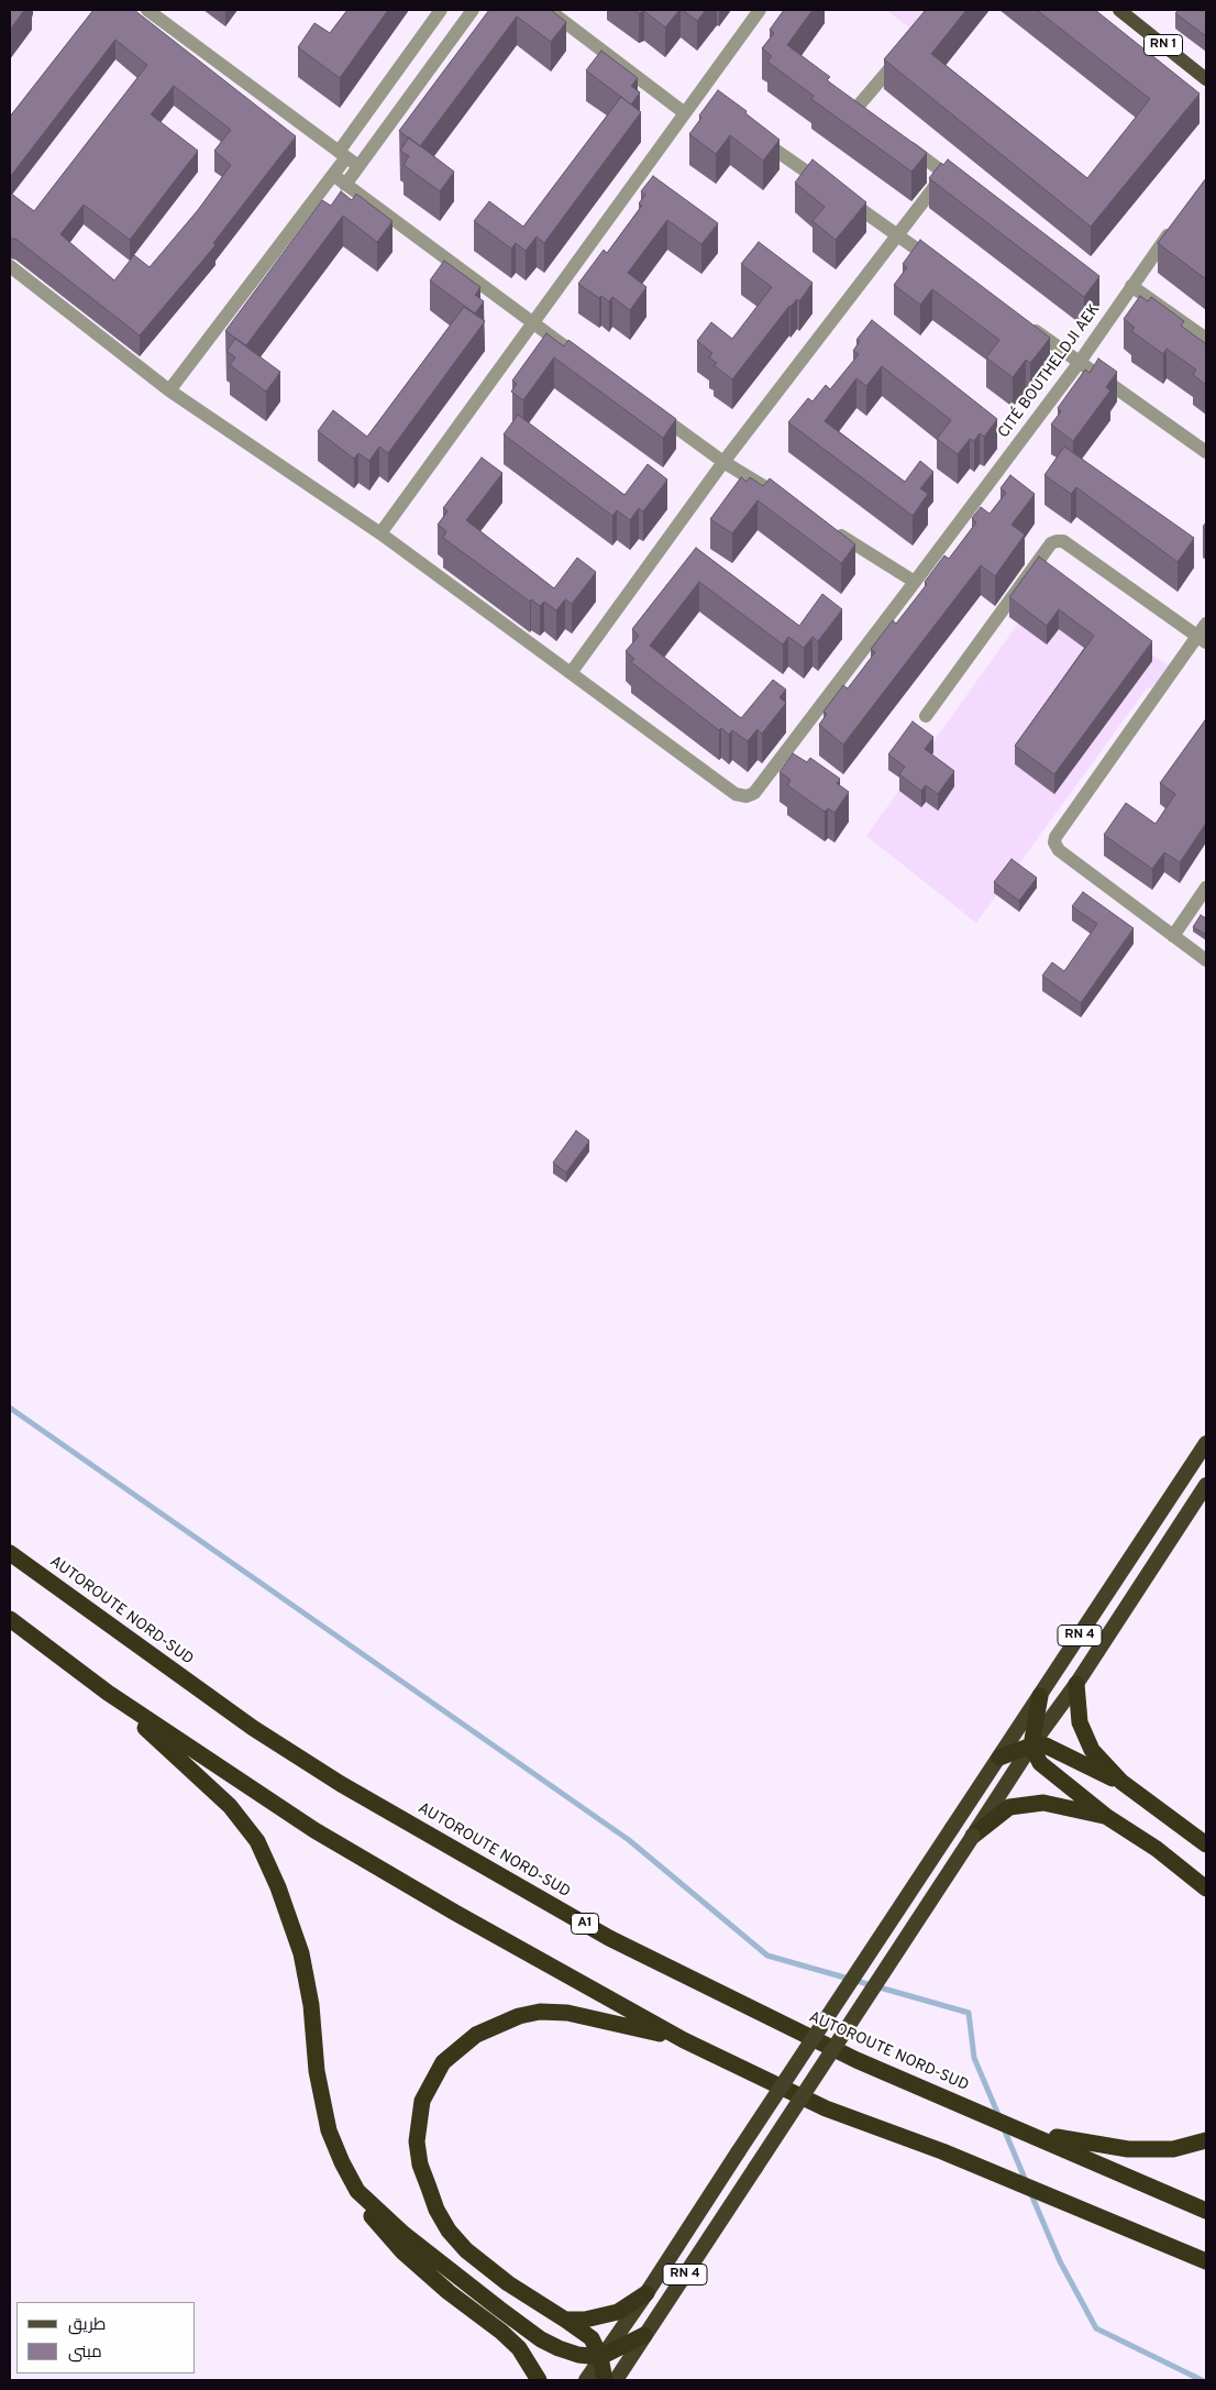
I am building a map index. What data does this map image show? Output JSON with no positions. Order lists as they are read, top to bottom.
{
  "streets": {
    "highway": ["AUTOROUTE NORD-SUD", "RN 4", "A1"],
    "main road": ["RN 1"],
    "street": ["CITÉ BOUTHELDJI AEK"]
  },
  "legend": ["طريق", "مبنى"]
}
